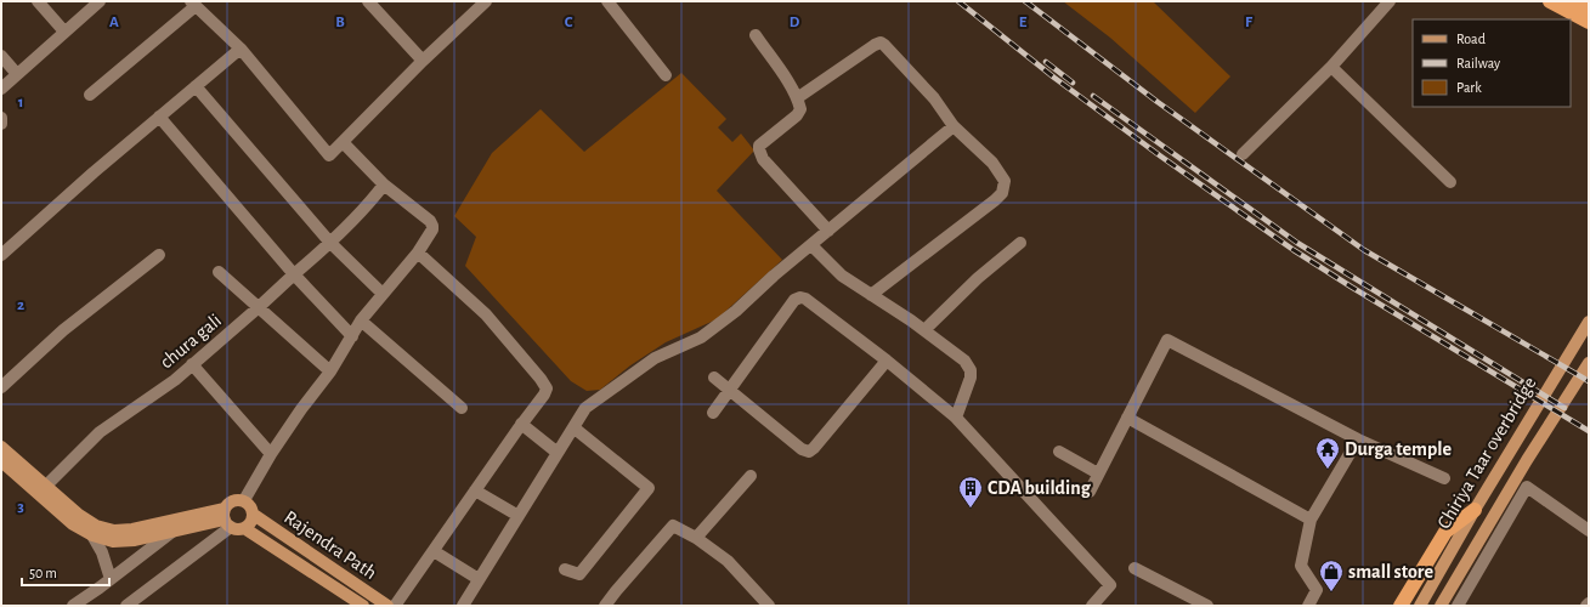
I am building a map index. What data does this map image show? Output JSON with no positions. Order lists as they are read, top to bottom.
{
  "streets": {
    "main road": ["Chiriya Taar overbridge", "Rajendra Path"],
    "street": ["chura gali"]
  },
  "crossings": [
    ["chura gali", "Rajendra Path"]
  ],
  "places": {
    "temple": ["Durga temple"],
    "building": ["CDA building"],
    "shop": ["small store"]
  },
  "legend": ["Road", "Railway", "Park"],
  "scale_bar": "50 m",
  "grid": {
    "columns": [
      "A",
      "B",
      "C",
      "D",
      "E",
      "F"
    ],
    "rows": ["1", "2", "3"]
  }
}
